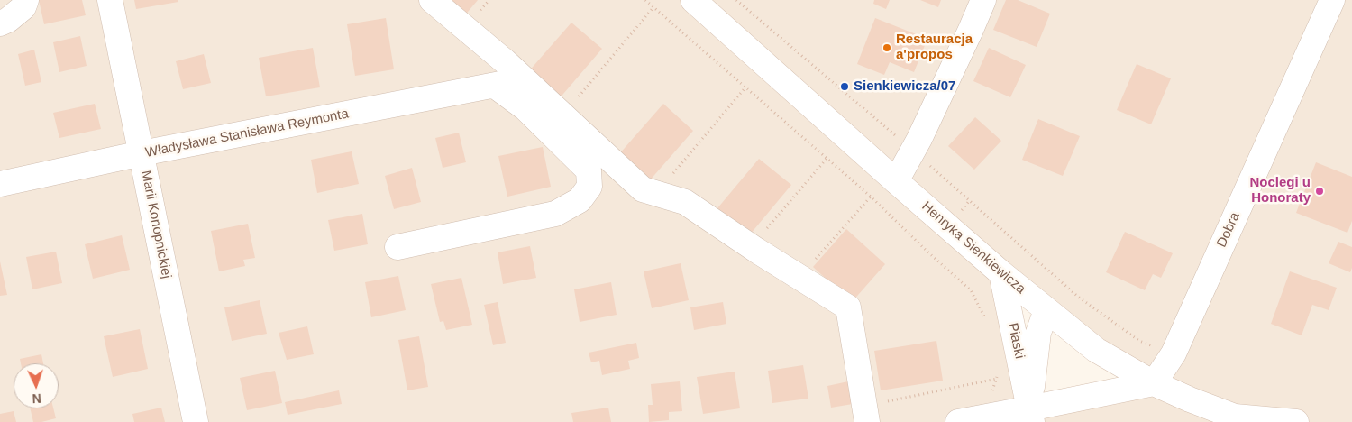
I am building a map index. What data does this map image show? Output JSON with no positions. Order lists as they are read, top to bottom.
{
  "streets": {
    "street": [
      "Władysława Stanisława Reymonta",
      "Marii Konopnickiej",
      "Dobra",
      "Henryka Sienkiewicza",
      "Piaski"
    ]
  },
  "crossings": [
    ["Władysława Stanisława Reymonta", "Marii Konopnickiej"],
    ["Dobra", "Henryka Sienkiewicza"],
    ["Henryka Sienkiewicza", "Piaski"]
  ],
  "places": ["Restauracja a'propos", "Sienkiewicza/07", "Noclegi u Honoraty"],
  "north": "bottom"
}
